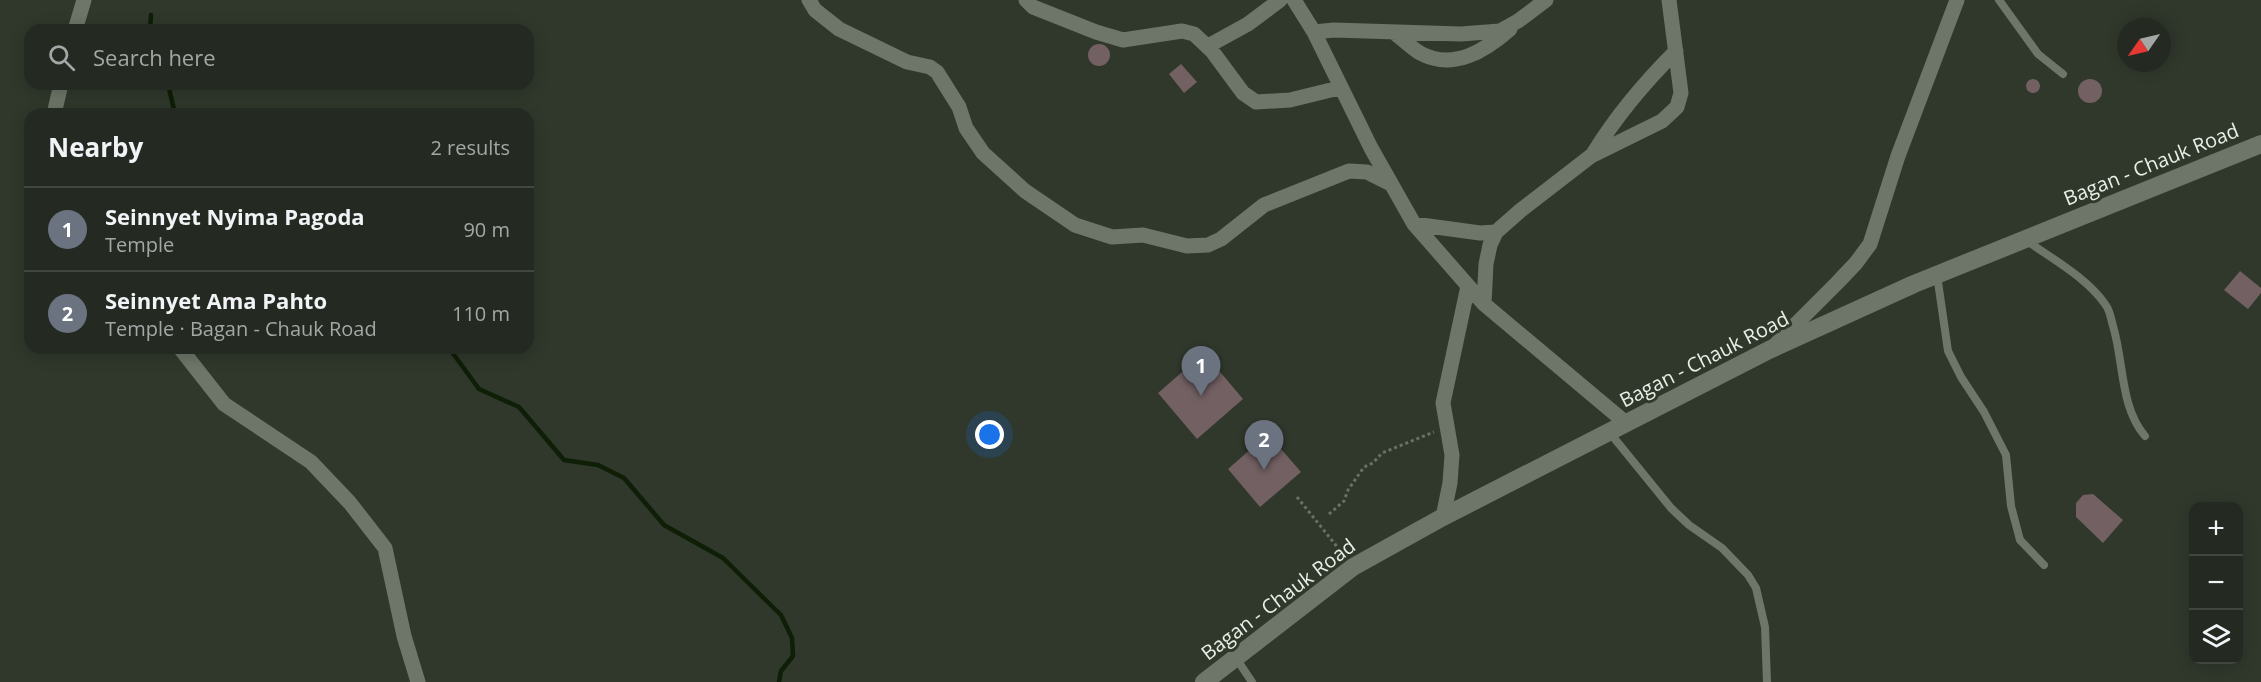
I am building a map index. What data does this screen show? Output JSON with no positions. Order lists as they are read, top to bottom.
{
  "streets": {
    "main road": ["Bagan - Chauk Road"]
  },
  "north": "bottom left",
  "page": {
    "search": "Search here",
    "heading": ["Nearby", "2 results"],
    "list": [
      {
        "mark": "1",
        "name": "Seinnyet Nyima Pagoda",
        "note": "Temple",
        "value": "90 m"
      },
      {
        "mark": "2",
        "name": "Seinnyet Ama Pahto",
        "note": "Temple · Bagan - Chauk Road",
        "value": "110 m"
      }
    ],
    "pins": ["1", "2"],
    "map_buttons": ["+", "−"]
  }
}
